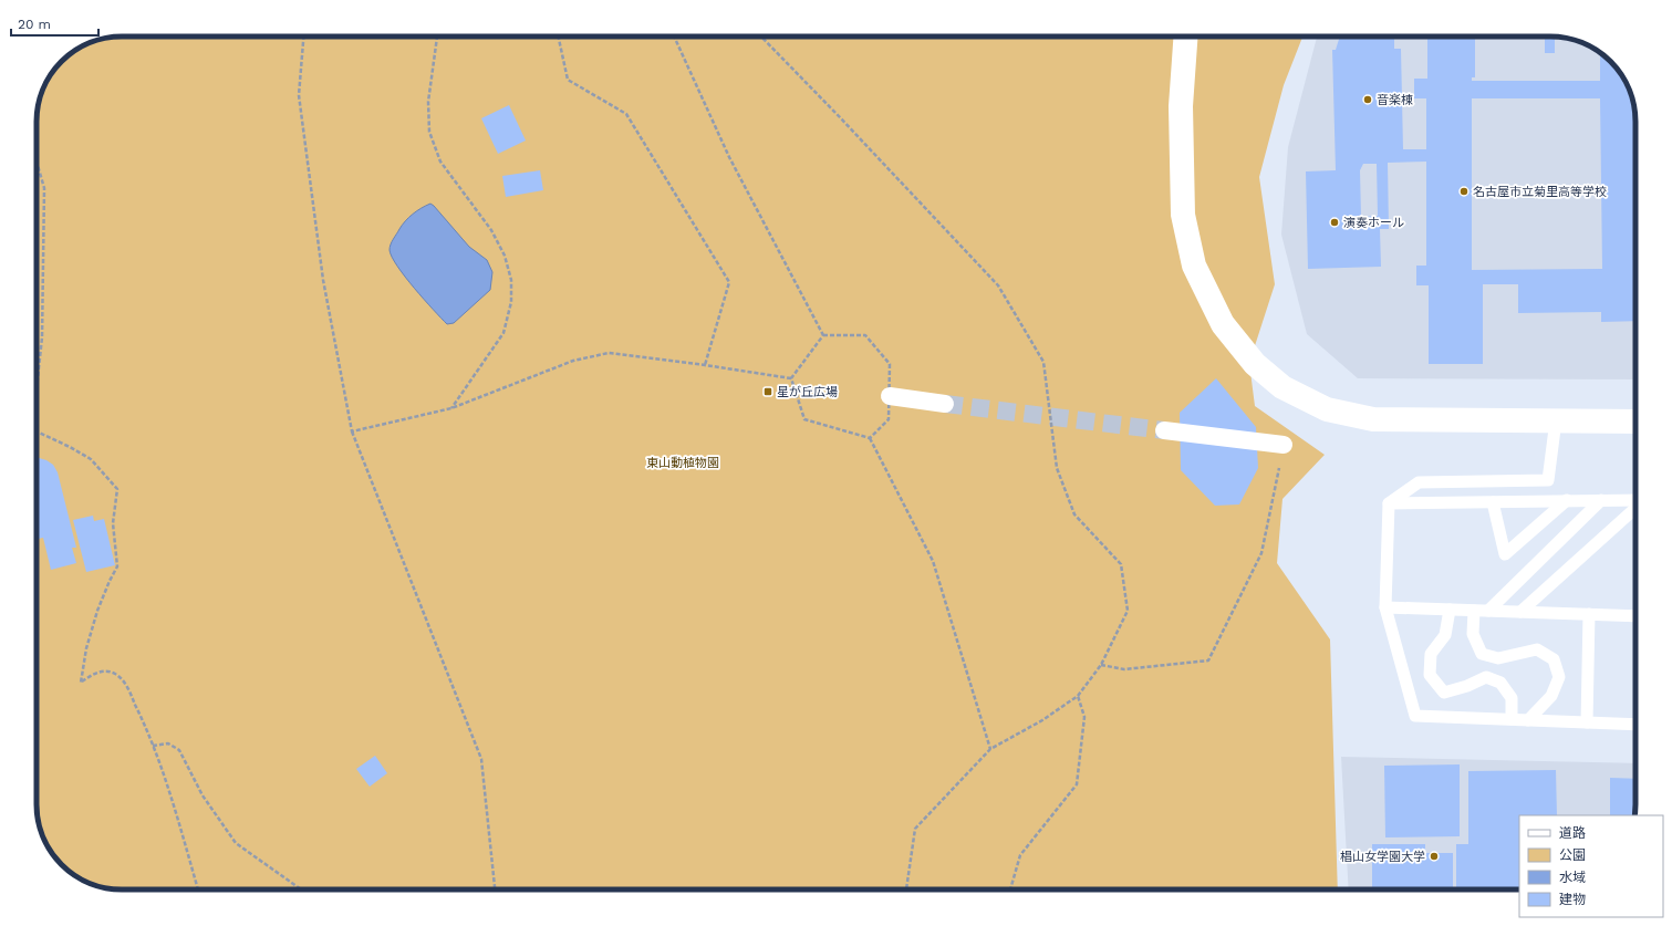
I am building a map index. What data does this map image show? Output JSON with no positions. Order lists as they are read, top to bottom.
{
  "parks": ["東山動植物園"],
  "places": {
    "other": [
      "音楽棟",
      "名古屋市立菊里高等学校",
      "演奏ホール",
      "椙山女学園大学"
    ],
    "transit": ["星が丘広場"]
  },
  "legend": [
    "道路",
    "公園",
    "水域",
    "建物"
  ],
  "scale_bar": "20 m"
}
